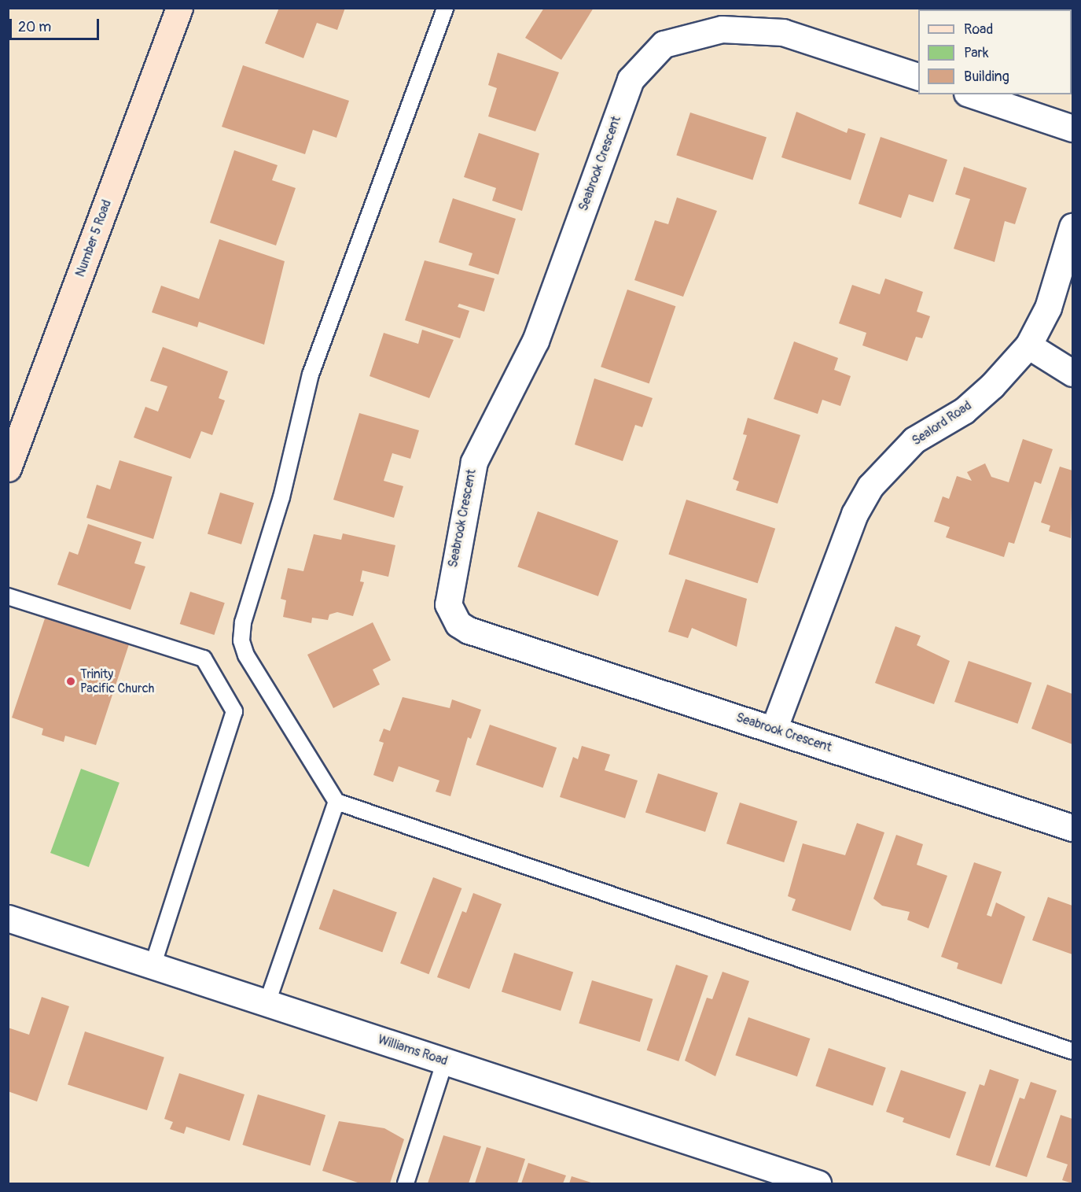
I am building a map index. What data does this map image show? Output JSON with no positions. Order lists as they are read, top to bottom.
{
  "streets": {
    "main road": ["Number 5 Road"],
    "street": ["Seabrook Crescent", "Sealord Road", "Williams Road"]
  },
  "crossings": [
    ["Seabrook Crescent", "Sealord Road"]
  ],
  "places": ["Trinity Pacific Church"],
  "legend": ["Road", "Park", "Building"],
  "scale_bar": "20 m"
}
